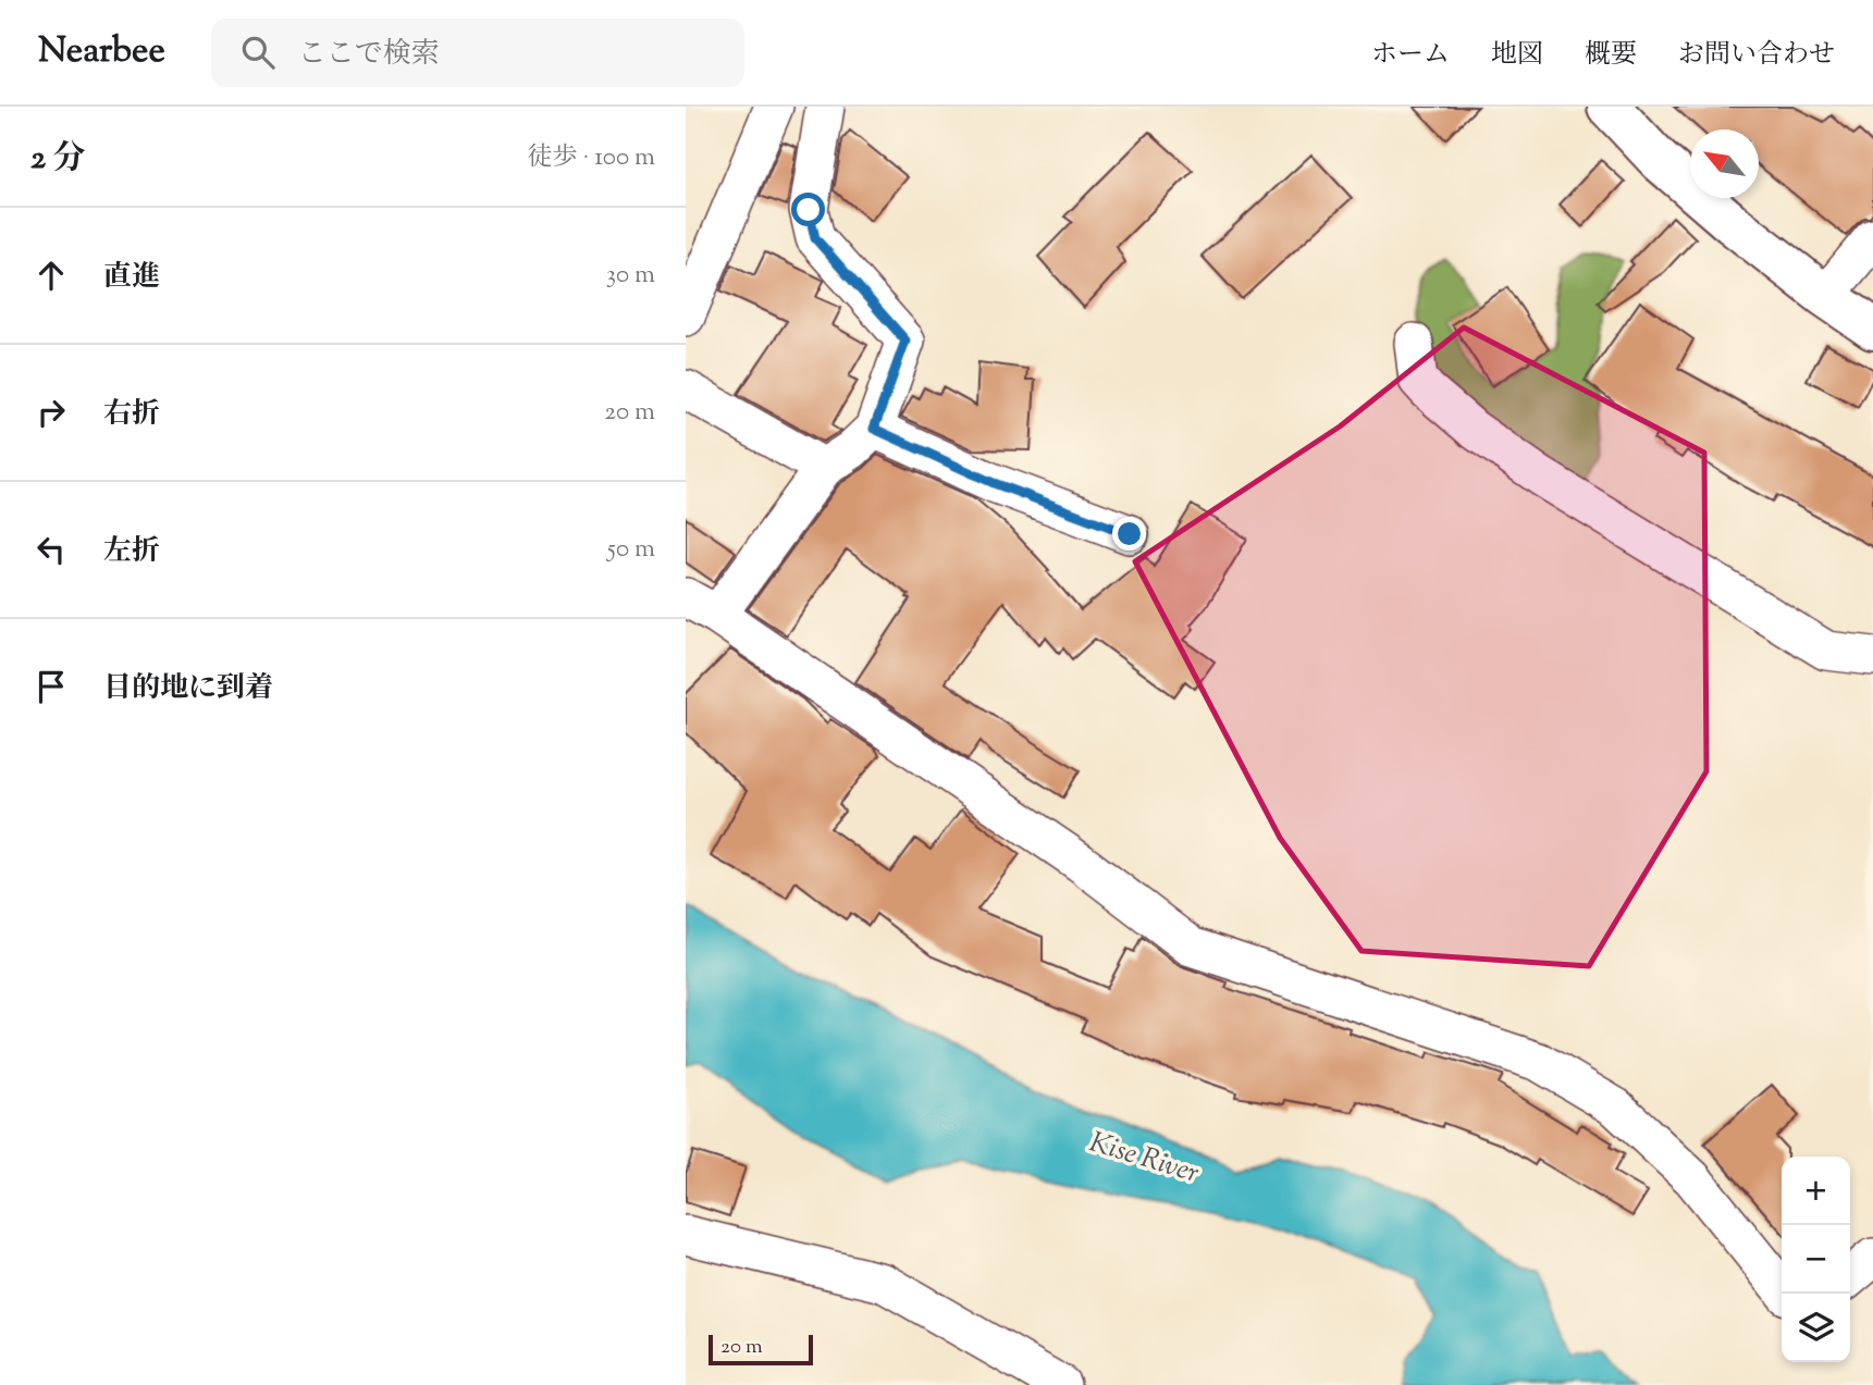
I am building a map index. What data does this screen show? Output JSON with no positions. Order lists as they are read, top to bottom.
{
  "water": ["Kise River"],
  "scale_bar": "20 m",
  "north": "top left",
  "page": {
    "header": "Nearbee",
    "search": "ここで検索",
    "nav": [
      "ホーム",
      "地図",
      "概要",
      "お問い合わせ"
    ],
    "heading": ["2 分", "徒歩 · 100 m"],
    "list": [
      ["直進", "30 m"],
      ["右折", "20 m"],
      ["左折", "50 m"],
      "目的地に到着"
    ],
    "map_buttons": ["+", "−"],
    "scale": "20 m"
  }
}
